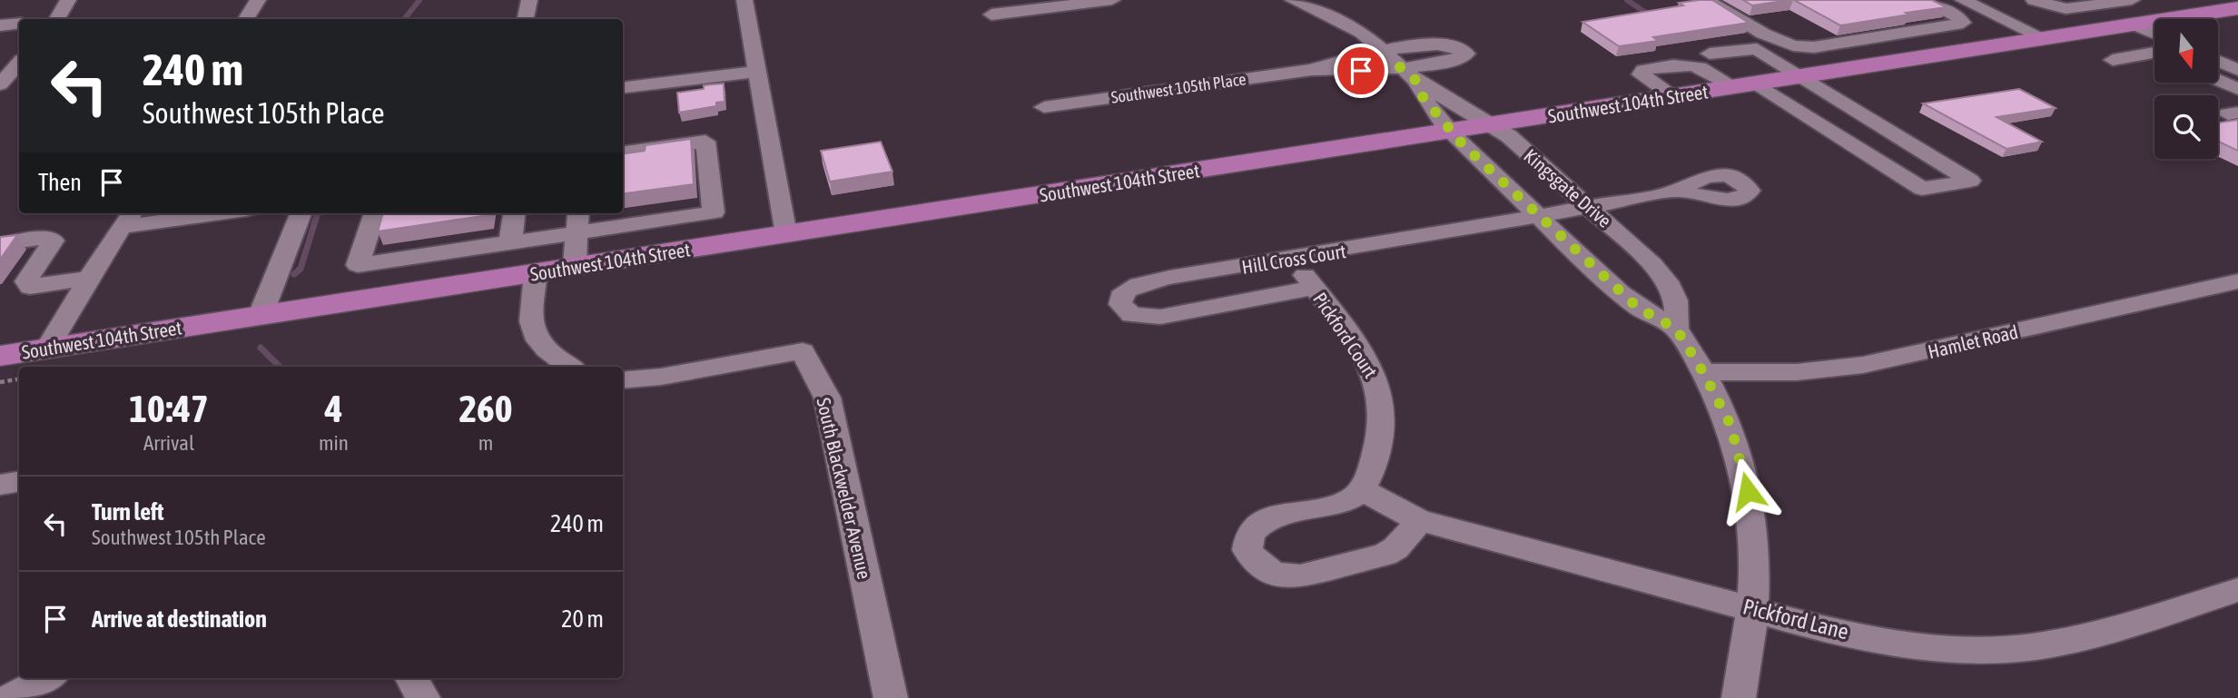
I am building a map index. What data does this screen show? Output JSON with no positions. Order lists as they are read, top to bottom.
{
  "streets": {
    "main road": ["Southwest 104th Street"],
    "street": [
      "Southwest 105th Place",
      "Kingsgate Drive",
      "Hill Cross Court",
      "Pickford Court",
      "Hamlet Road",
      "South Blackwelder Avenue",
      "Pickford Lane"
    ]
  },
  "crossings": [
    ["Southwest 105th Place", "Kingsgate Drive"],
    ["Southwest 104th Street", "Kingsgate Drive"],
    ["Kingsgate Drive", "Hill Cross Court"],
    ["Kingsgate Drive", "Hamlet Road"],
    ["Kingsgate Drive", "Pickford Lane"],
    ["Hill Cross Court", "Pickford Court"],
    ["Pickford Court", "Pickford Lane"]
  ],
  "north": "bottom",
  "page": {
    "turn": ["240 m", "Southwest 105th Place"],
    "then": "Then",
    "eta": [
      "10:47",
      "Arrival",
      "4",
      "min",
      "260",
      "m"
    ],
    "list": [
      {
        "name": "Turn left",
        "note": "Southwest 105th Place",
        "value": "240 m"
      },
      {
        "name": "Arrive at destination",
        "value": "20 m"
      }
    ]
  }
}
